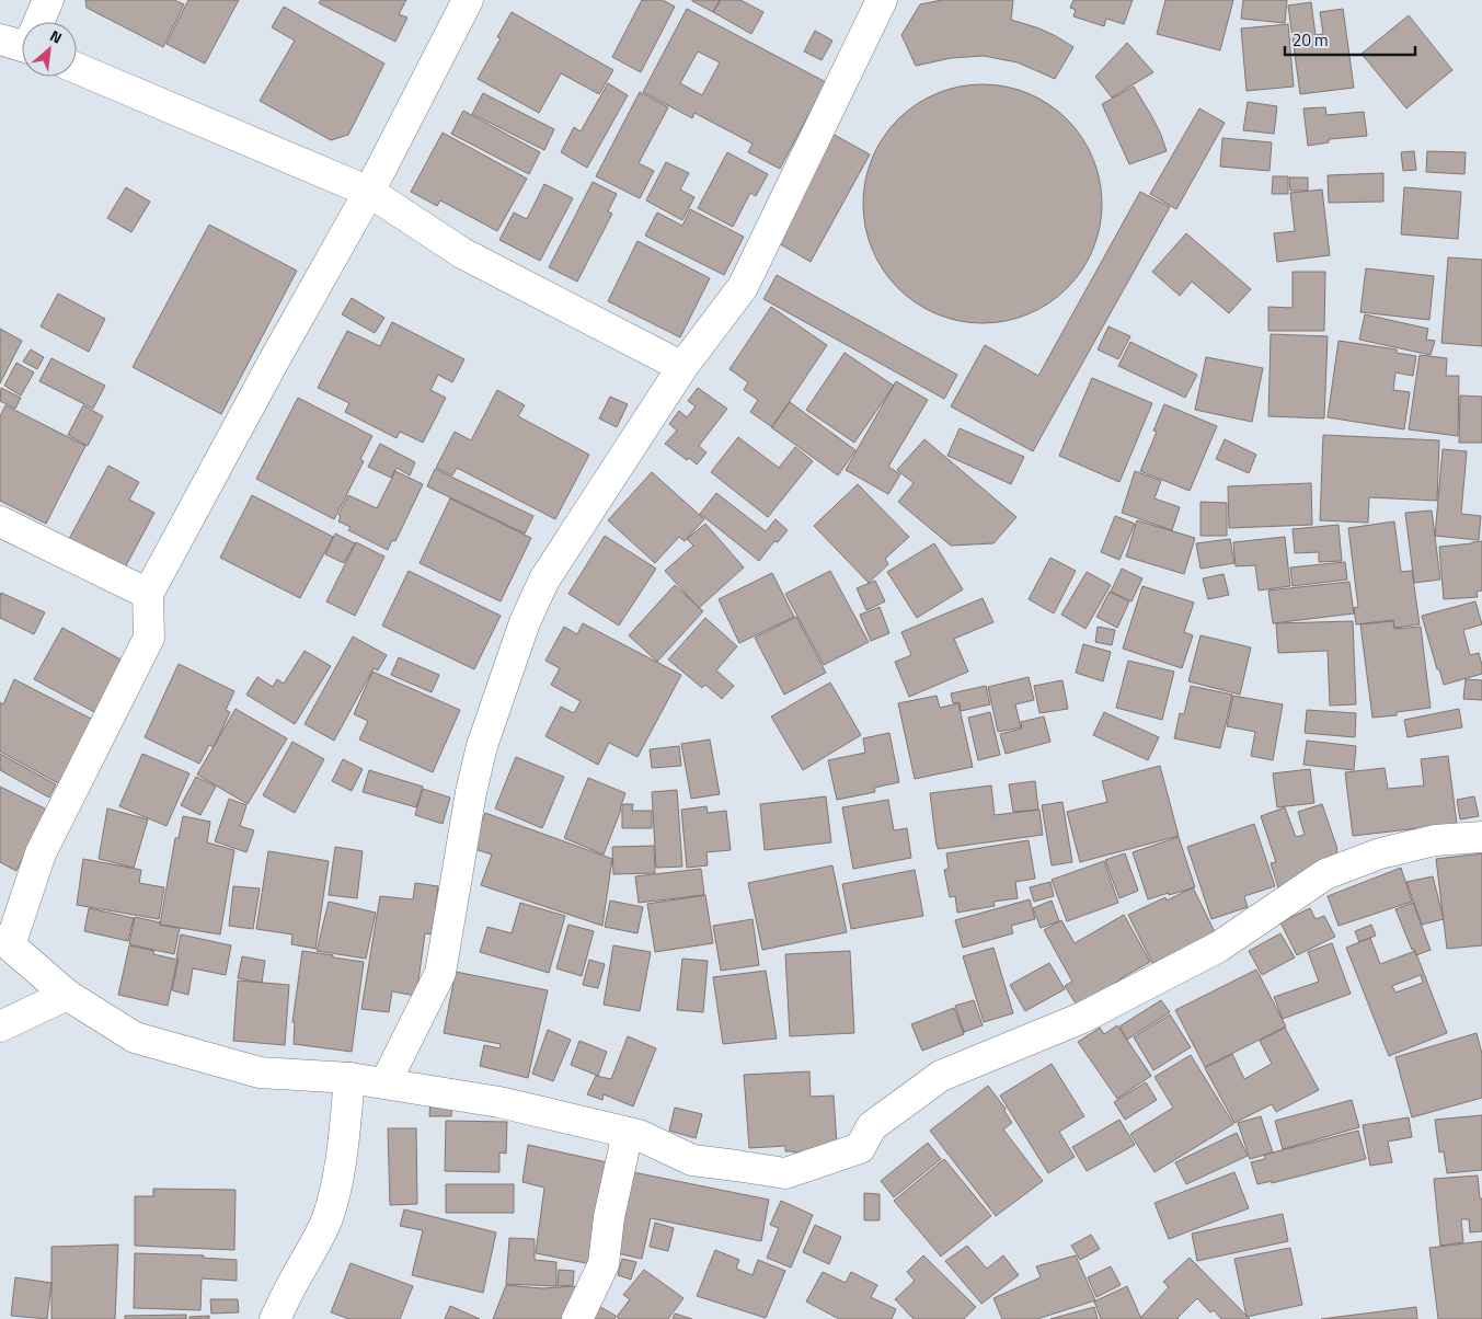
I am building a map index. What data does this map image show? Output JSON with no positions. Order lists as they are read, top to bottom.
{
  "scale_bar": "20 m",
  "north": "top right"
}
